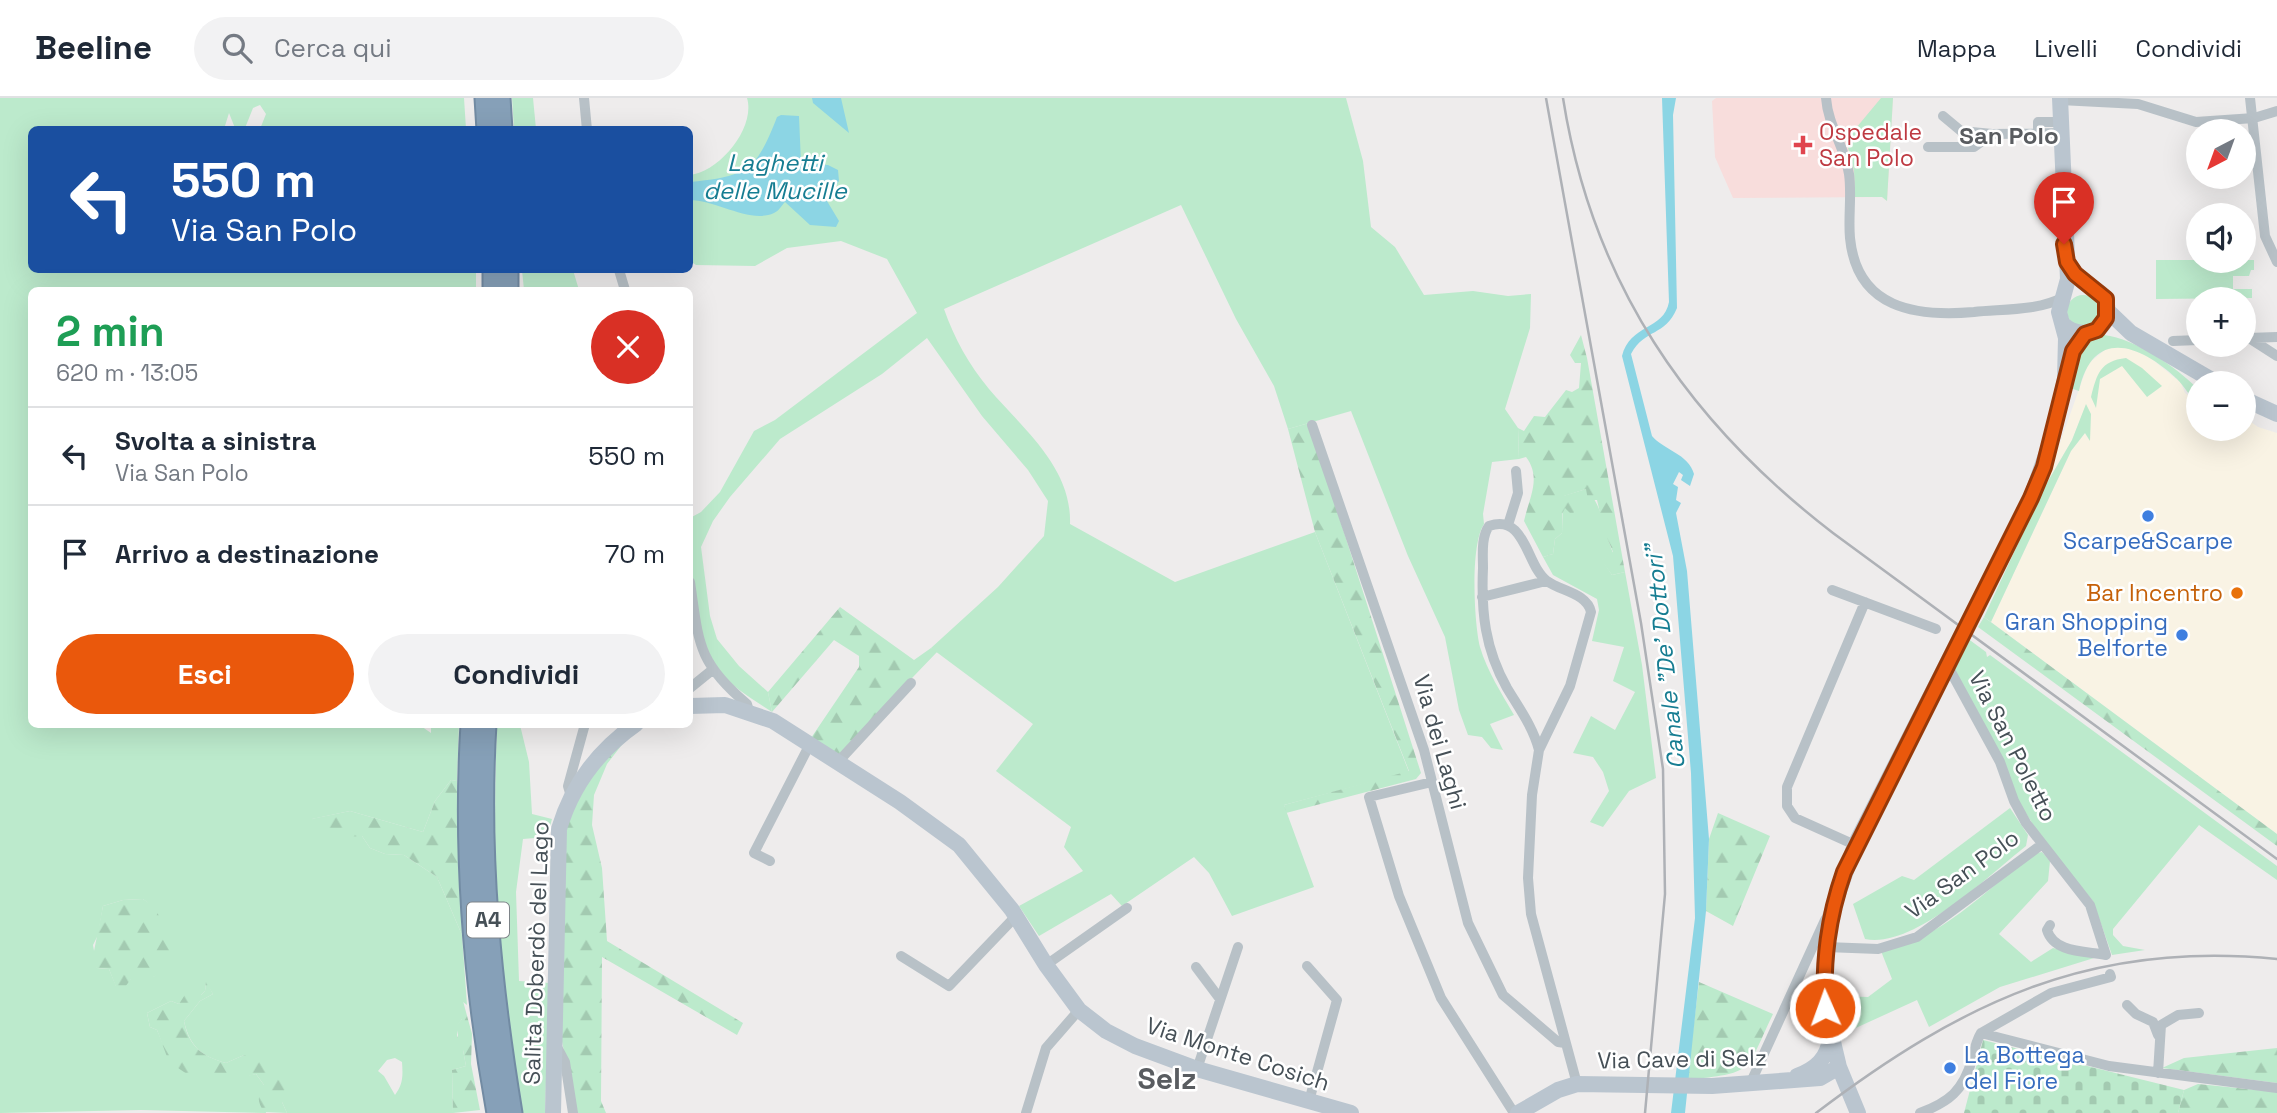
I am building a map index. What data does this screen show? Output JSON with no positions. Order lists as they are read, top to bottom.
{
  "streets": {
    "highway": ["A4"],
    "street": [
      "Via dei Laghi",
      "Via San Poletto",
      "Via San Polo",
      "Salita Doberdò del Lago",
      "Via Monte Cosich",
      "Via Cave di Selz"
    ]
  },
  "crossings": [
    ["Via San Poletto", "Via San Polo"]
  ],
  "districts": ["San Polo", "Selz"],
  "water": ["Laghetti delle Mucille", "Canale \"De' Dottori\""],
  "places": {
    "health": ["Ospedale San Polo"],
    "other": [
      "Scarpe&Scarpe",
      "Bar Incentro",
      "Gran Shopping Belforte",
      "La Bottega del Fiore"
    ]
  },
  "north": "bottom left",
  "page": {
    "header": "Beeline",
    "search": "Cerca qui",
    "nav": ["Mappa", "Livelli", "Condividi"],
    "map_buttons": ["+", "−"],
    "turn": ["550 m", "Via San Polo"],
    "heading": ["2 min", "620 m · 13:05"],
    "list": [
      {
        "name": "Svolta a sinistra",
        "note": "Via San Polo",
        "value": "550 m"
      },
      {
        "name": "Arrivo a destinazione",
        "value": "70 m"
      }
    ],
    "buttons": ["Esci", "Condividi"]
  }
}
